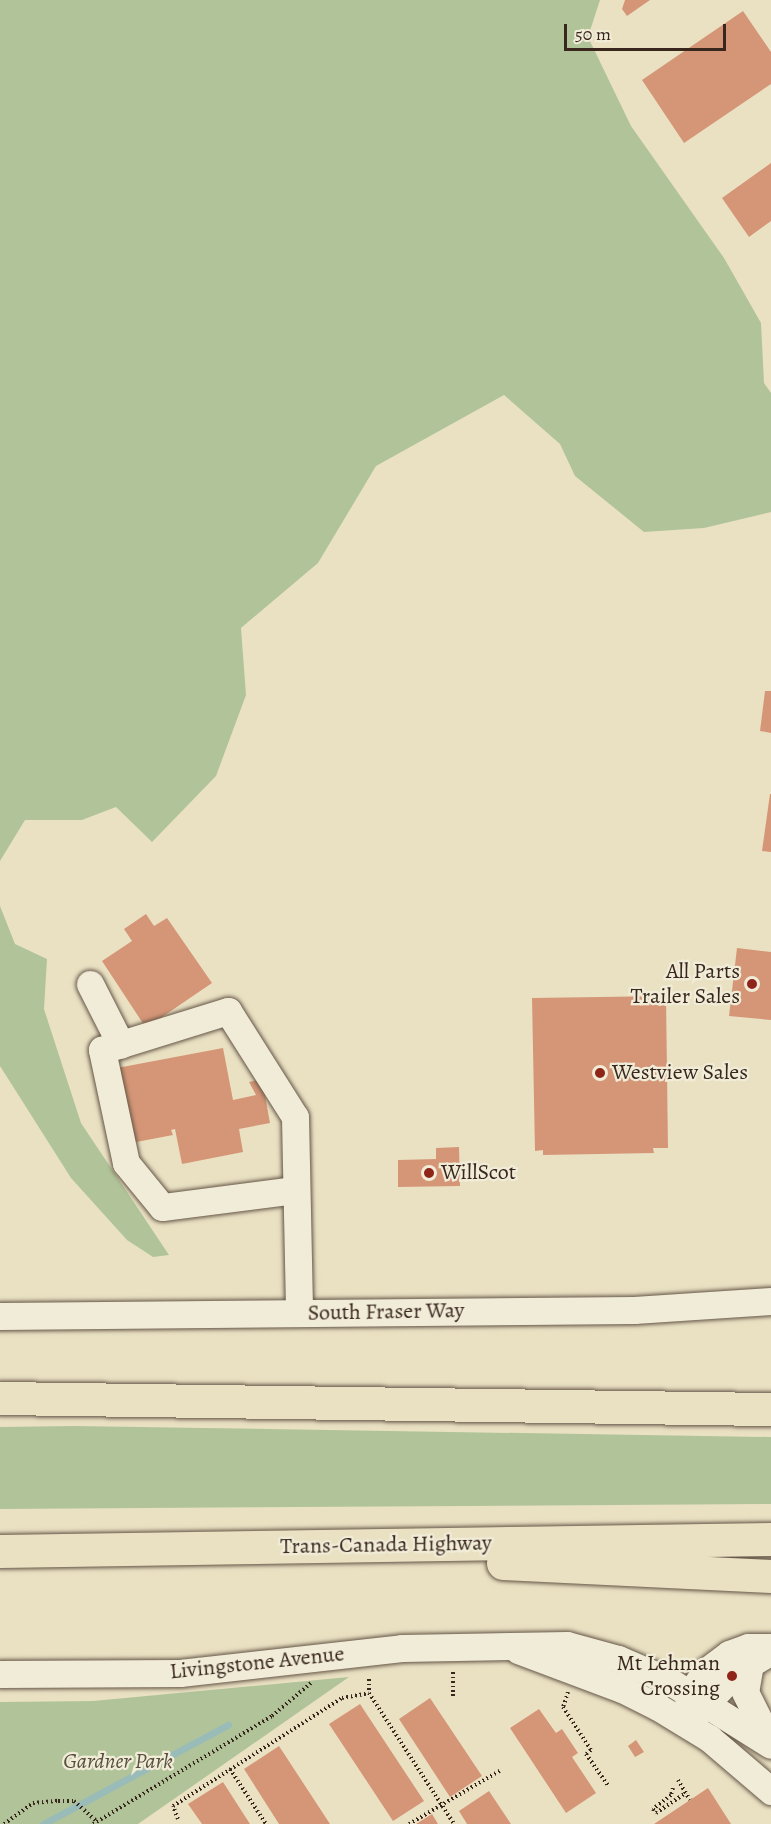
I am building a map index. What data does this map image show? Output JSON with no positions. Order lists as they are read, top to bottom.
{
  "streets": {
    "highway": ["Trans-Canada Highway"],
    "street": ["South Fraser Way", "Livingstone Avenue"]
  },
  "parks": ["Gardner Park"],
  "places": [
    "All Parts Trailer Sales",
    "Westview Sales",
    "WillScot",
    "Mt Lehman Crossing"
  ],
  "scale_bar": "50 m"
}
